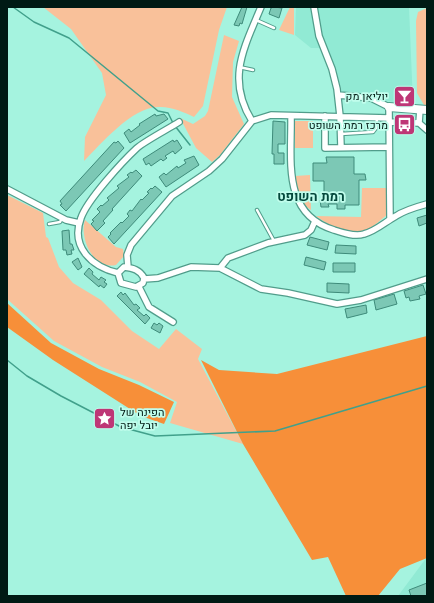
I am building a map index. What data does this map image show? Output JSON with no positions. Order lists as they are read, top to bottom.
{
  "districts": ["רמת השופט"],
  "places": {
    "bar": ["יוליאן מק"],
    "bus stop": ["מרכז רמת השופט"],
    "place": ["הפינה של יובל יפה"]
  }
}
